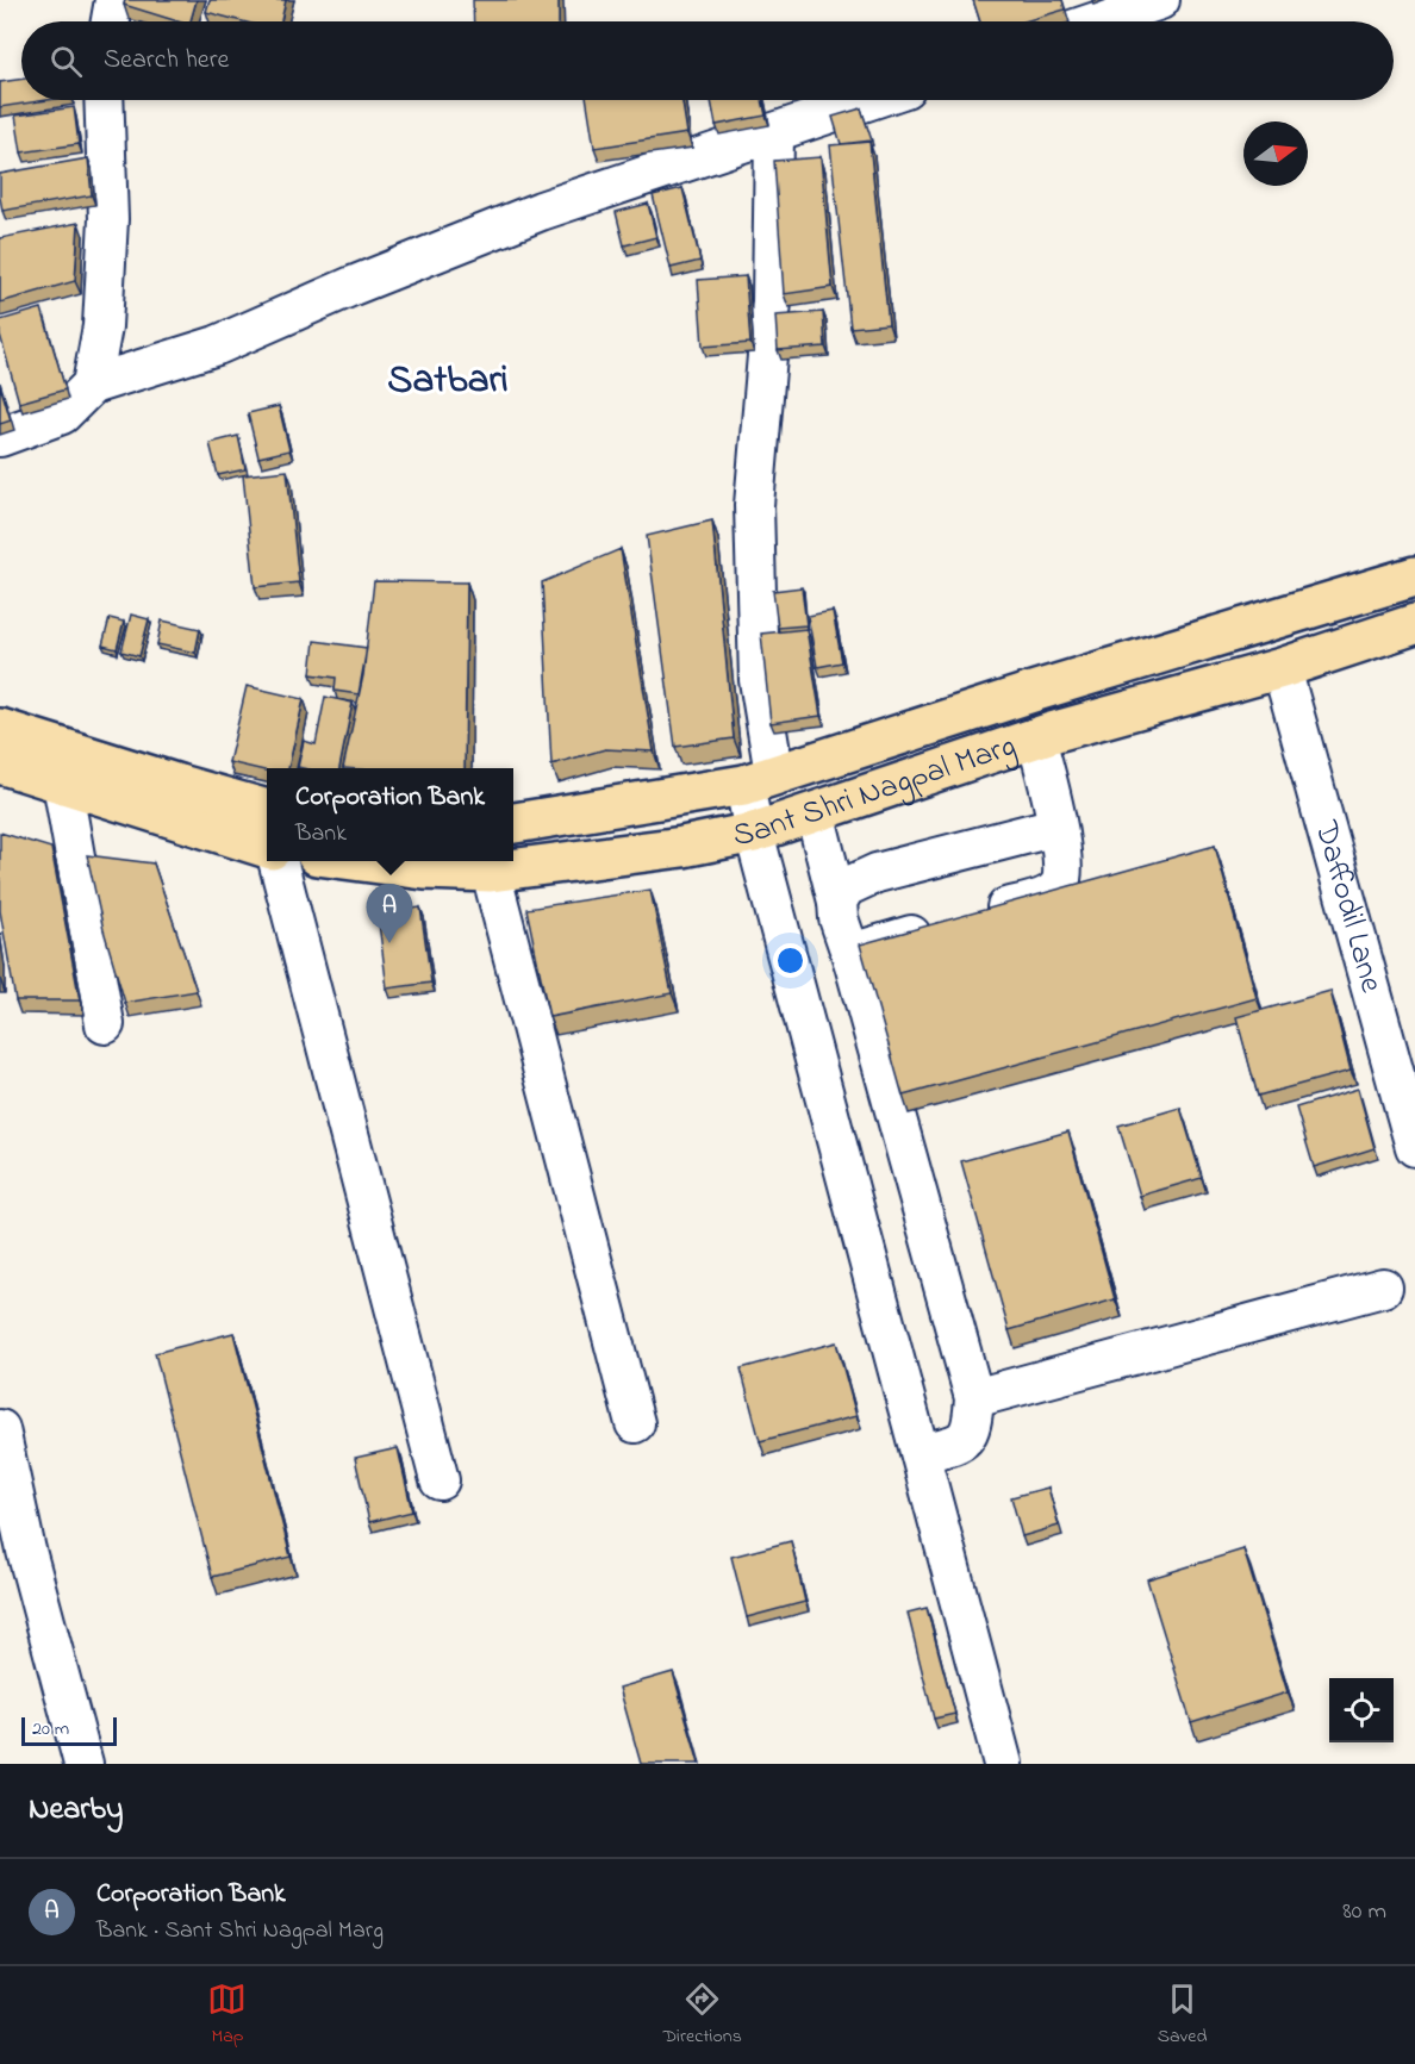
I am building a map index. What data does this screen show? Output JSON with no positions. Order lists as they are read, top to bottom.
{
  "streets": {
    "main road": ["Sant Shri Nagpal Marg"],
    "street": ["Daffodil Lane"]
  },
  "crossings": [
    ["Sant Shri Nagpal Marg", "Daffodil Lane"]
  ],
  "districts": ["Satbari"],
  "scale_bar": "20 m",
  "north": "right",
  "page": {
    "search": "Search here",
    "popup": ["Corporation Bank", "Bank"],
    "pins": "A",
    "scale": "20 m",
    "heading": "Nearby",
    "list": [
      {
        "mark": "A",
        "name": "Corporation Bank",
        "note": "Bank · Sant Shri Nagpal Marg",
        "value": "80 m"
      }
    ],
    "nav": ["Map", "Directions", "Saved"]
  }
}
